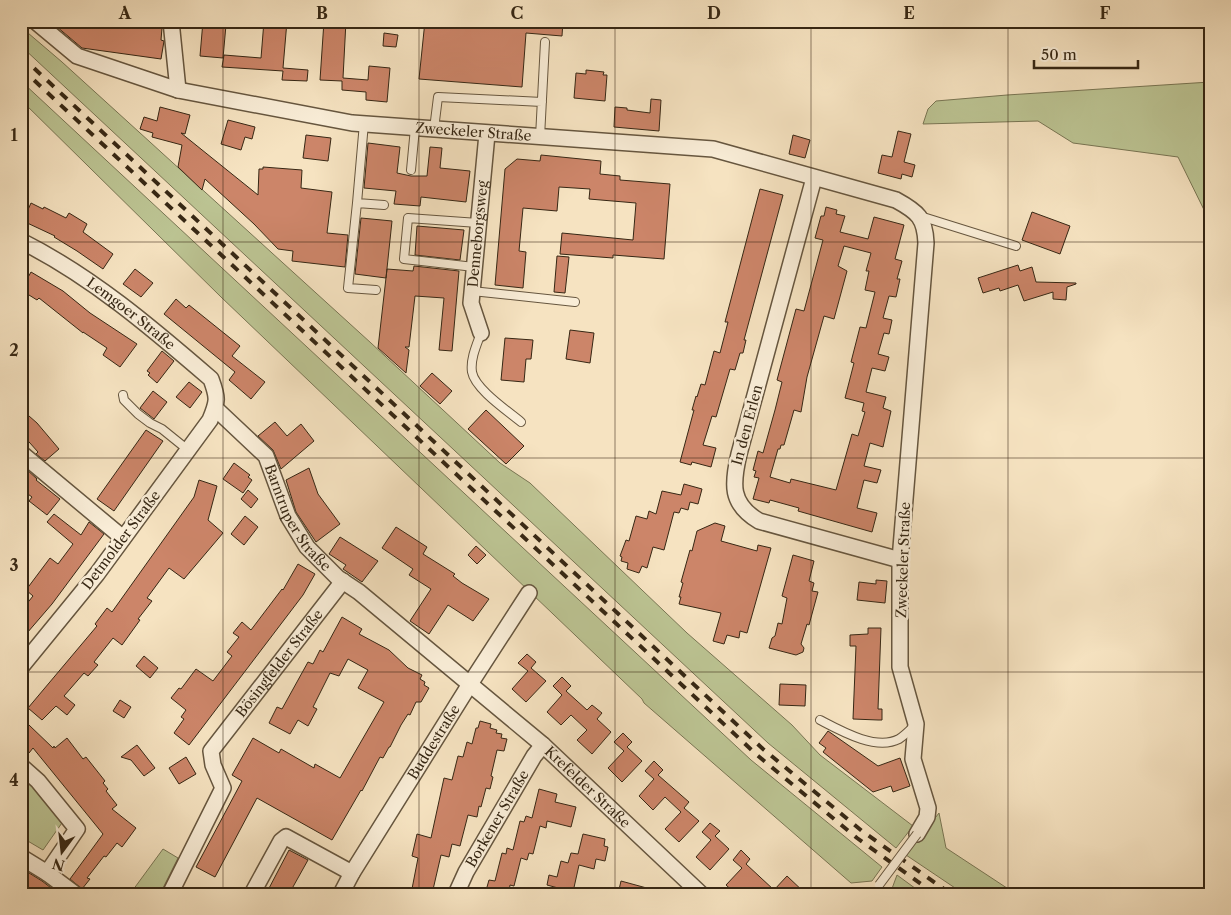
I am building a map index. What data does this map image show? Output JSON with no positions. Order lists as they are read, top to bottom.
{
  "streets": {
    "street": [
      "Zweckeler Straße",
      "Denneborgsweg",
      "Lemgoer Straße",
      "In den Erlen",
      "Barntruper Straße",
      "Detmolder Straße",
      "Bösingfelder Straße",
      "Buddestraße",
      "Krefelder Straße",
      "Borkener Straße"
    ]
  },
  "crossings": [
    ["Zweckeler Straße", "Denneborgsweg"],
    ["Zweckeler Straße", "In den Erlen"],
    ["Lemgoer Straße", "Barntruper Straße"],
    ["Lemgoer Straße", "Detmolder Straße"],
    ["Barntruper Straße", "Detmolder Straße"],
    ["Barntruper Straße", "Bösingfelder Straße"],
    ["Buddestraße", "Krefelder Straße"],
    ["Krefelder Straße", "Borkener Straße"]
  ],
  "scale_bar": "50 m",
  "north": "bottom",
  "grid": {
    "columns": [
      "A",
      "B",
      "C",
      "D",
      "E",
      "F"
    ],
    "rows": [
      "1",
      "2",
      "3",
      "4"
    ]
  }
}
